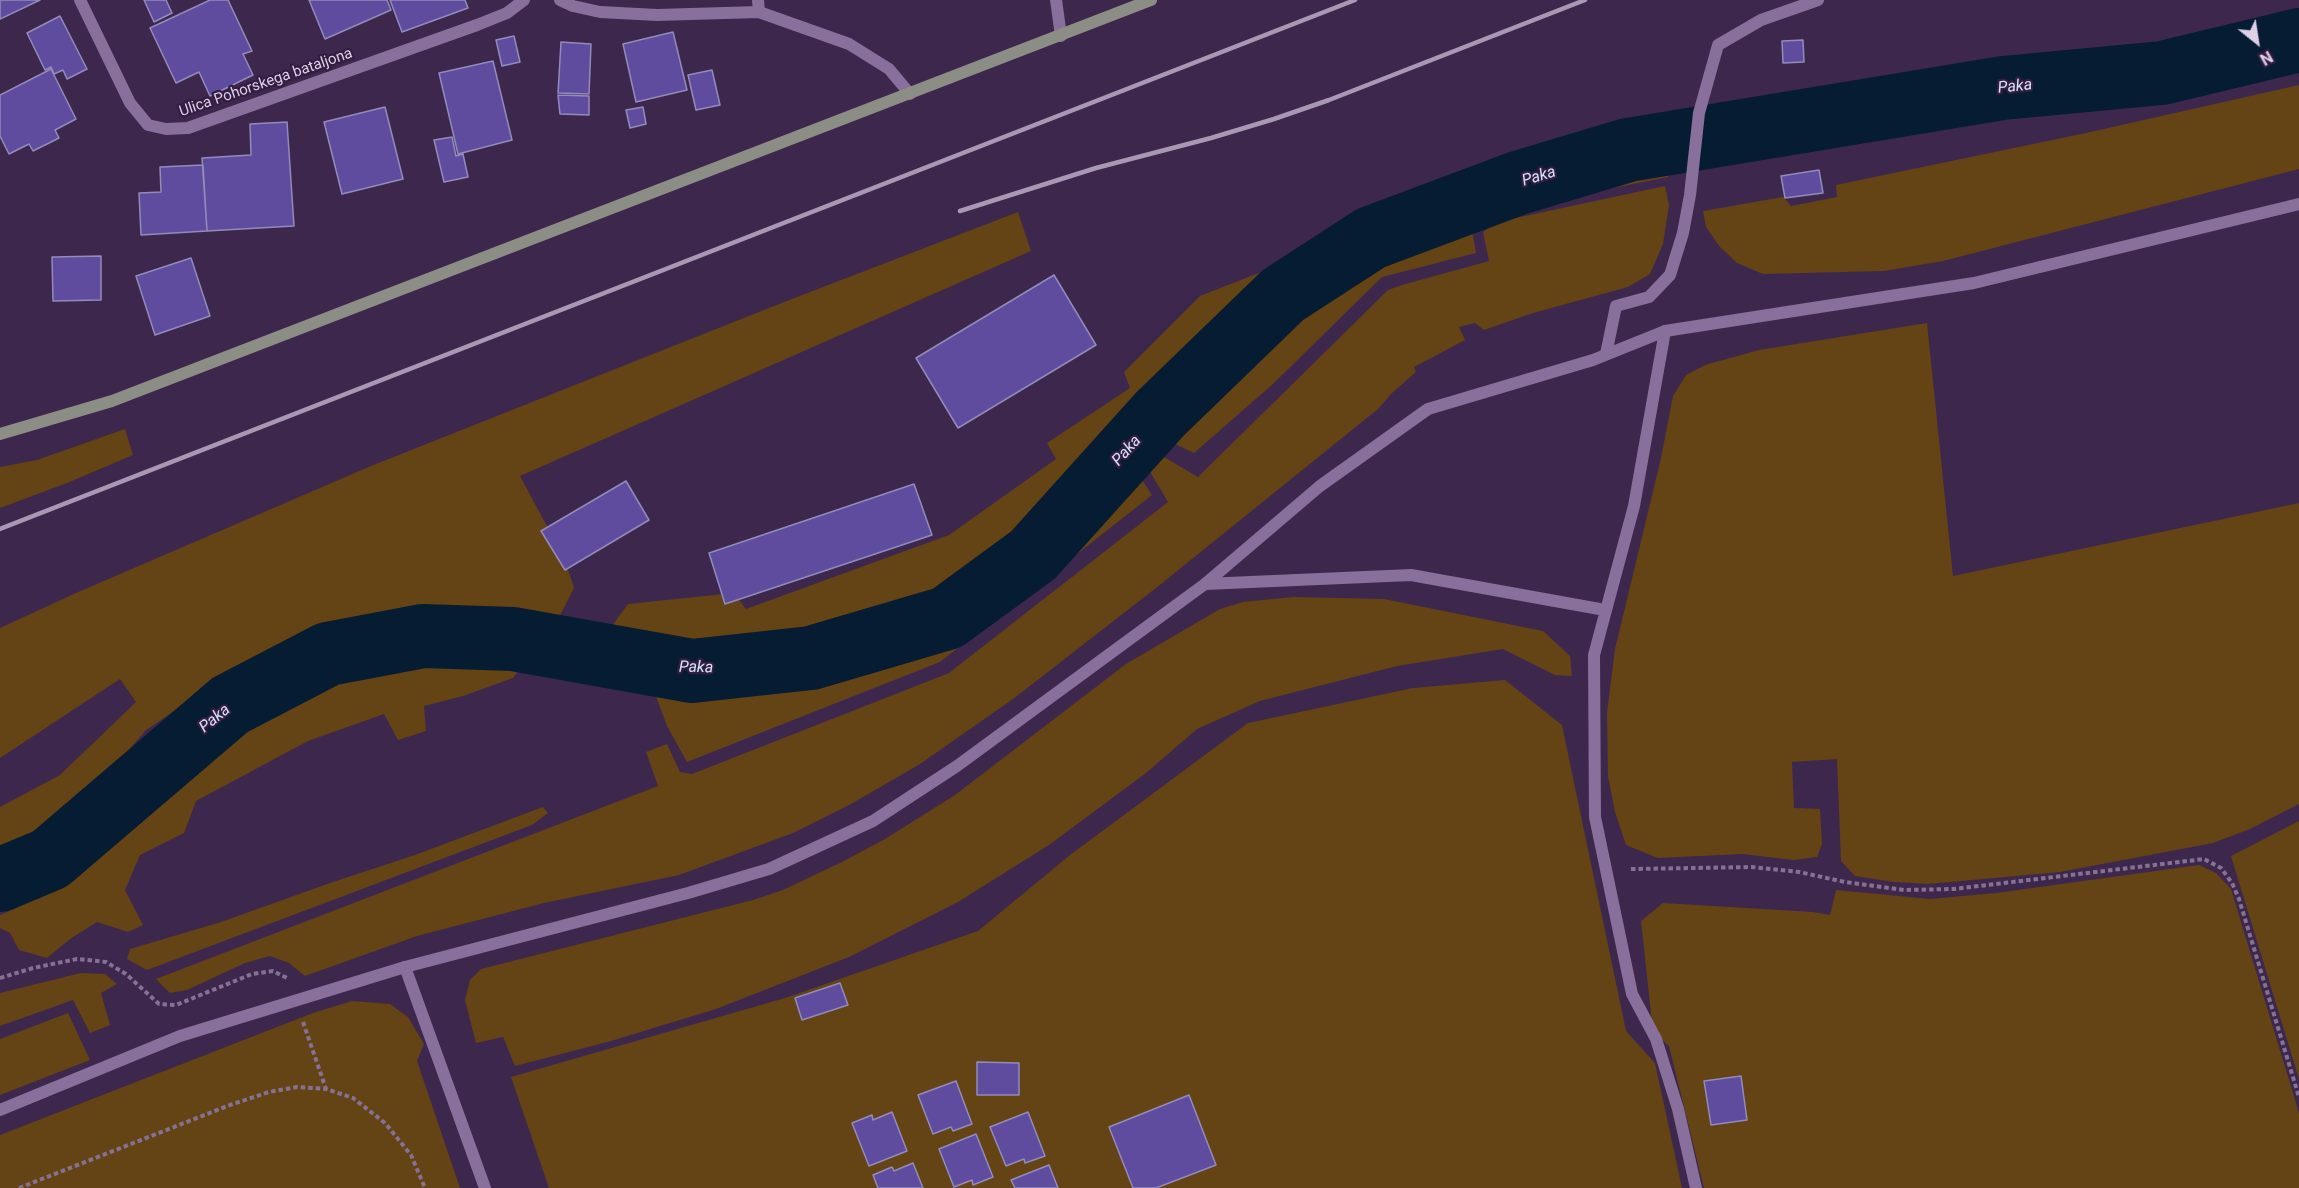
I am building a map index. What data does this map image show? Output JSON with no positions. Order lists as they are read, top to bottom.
{
  "streets": {
    "street": ["Ulica Pohorskega bataljona"]
  },
  "water": ["Paka"],
  "north": "bottom right"
}
